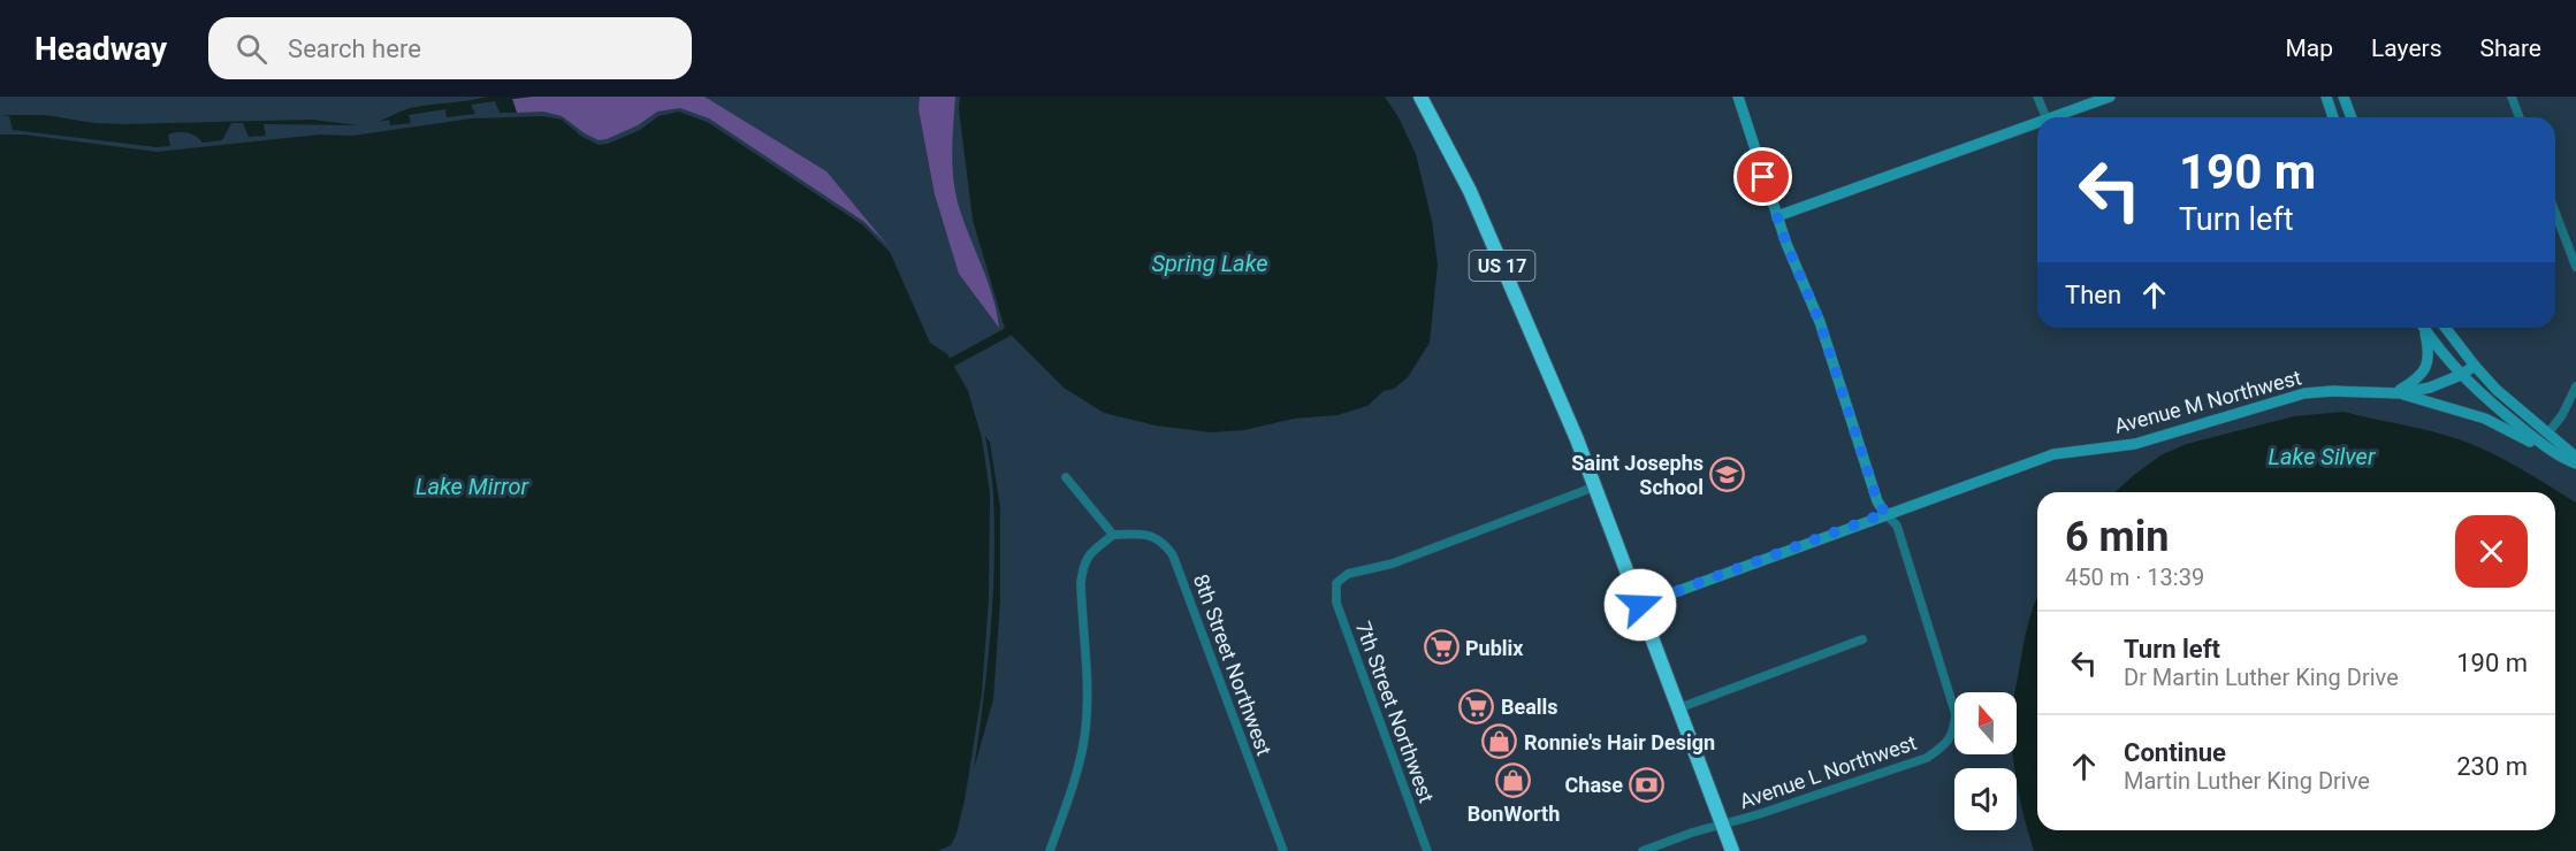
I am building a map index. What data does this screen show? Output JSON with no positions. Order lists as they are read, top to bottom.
{
  "streets": {
    "highway": ["US 17"],
    "street": [
      "Avenue M Northwest",
      "8th Street Northwest",
      "7th Street Northwest",
      "Avenue L Northwest"
    ]
  },
  "crossings": [
    ["US 17", "Avenue M Northwest"],
    ["US 17", "7th Street Northwest"],
    ["US 17", "Avenue L Northwest"],
    ["Avenue M Northwest", "Avenue L Northwest"]
  ],
  "water": ["Spring Lake", "Lake Silver", "Lake Mirror"],
  "places": {
    "school or university": ["Saint Josephs School"],
    "supermarket": ["Publix", "Bealls"],
    "shop": ["Ronnie's Hair Design", "BonWorth"],
    "bank": ["Chase"]
  },
  "north": "top",
  "page": {
    "header": "Headway",
    "search": "Search here",
    "nav": ["Map", "Layers", "Share"],
    "turn": ["190 m", "Turn left"],
    "then": "Then",
    "heading": ["6 min", "450 m · 13:39"],
    "list": [
      {
        "name": "Turn left",
        "note": "Dr Martin Luther King Drive",
        "value": "190 m"
      },
      {
        "name": "Continue",
        "note": "Martin Luther King Drive",
        "value": "230 m"
      }
    ]
  }
}
